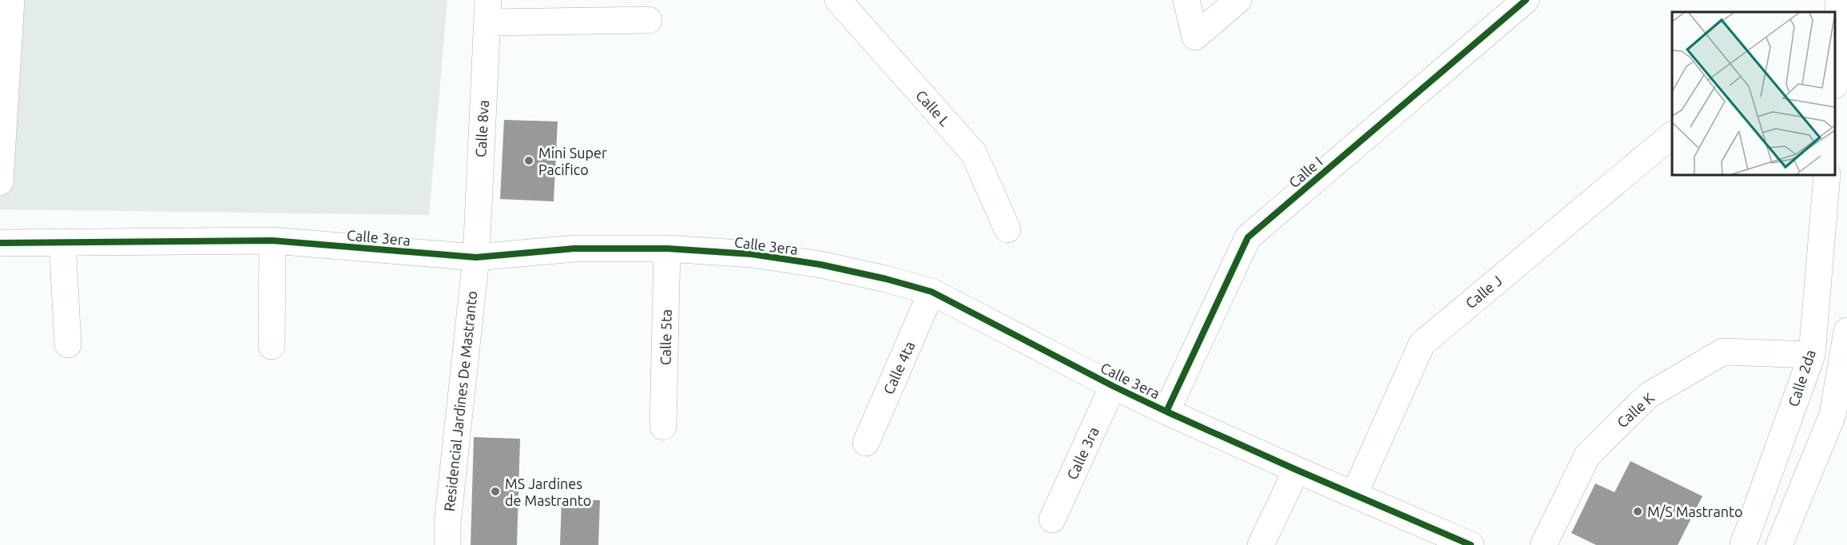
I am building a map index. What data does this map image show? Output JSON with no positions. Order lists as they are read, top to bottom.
{
  "streets": {
    "street": [
      "Calle L",
      "Calle 8va",
      "Calle I",
      "Calle 3era",
      "Calle J",
      "Calle 5ta",
      "Calle 4ta",
      "Calle 2da",
      "Residencial Jardines De Mastranto",
      "Calle K",
      "Calle 3ra"
    ]
  },
  "crossings": [
    ["Calle 8va", "Calle 3era"],
    ["Calle 8va", "Residencial Jardines De Mastranto"],
    ["Calle I", "Calle 3era"],
    ["Calle 3era", "Calle J"],
    ["Calle 3era", "Calle 5ta"],
    ["Calle 3era", "Calle 4ta"],
    ["Calle 3era", "Residencial Jardines De Mastranto"],
    ["Calle 3era", "Calle 3ra"],
    ["Calle 2da", "Calle K"]
  ],
  "places": ["Mini Super Pacifico", "MS Jardines de Mastranto", "M/S Mastranto"]
}
